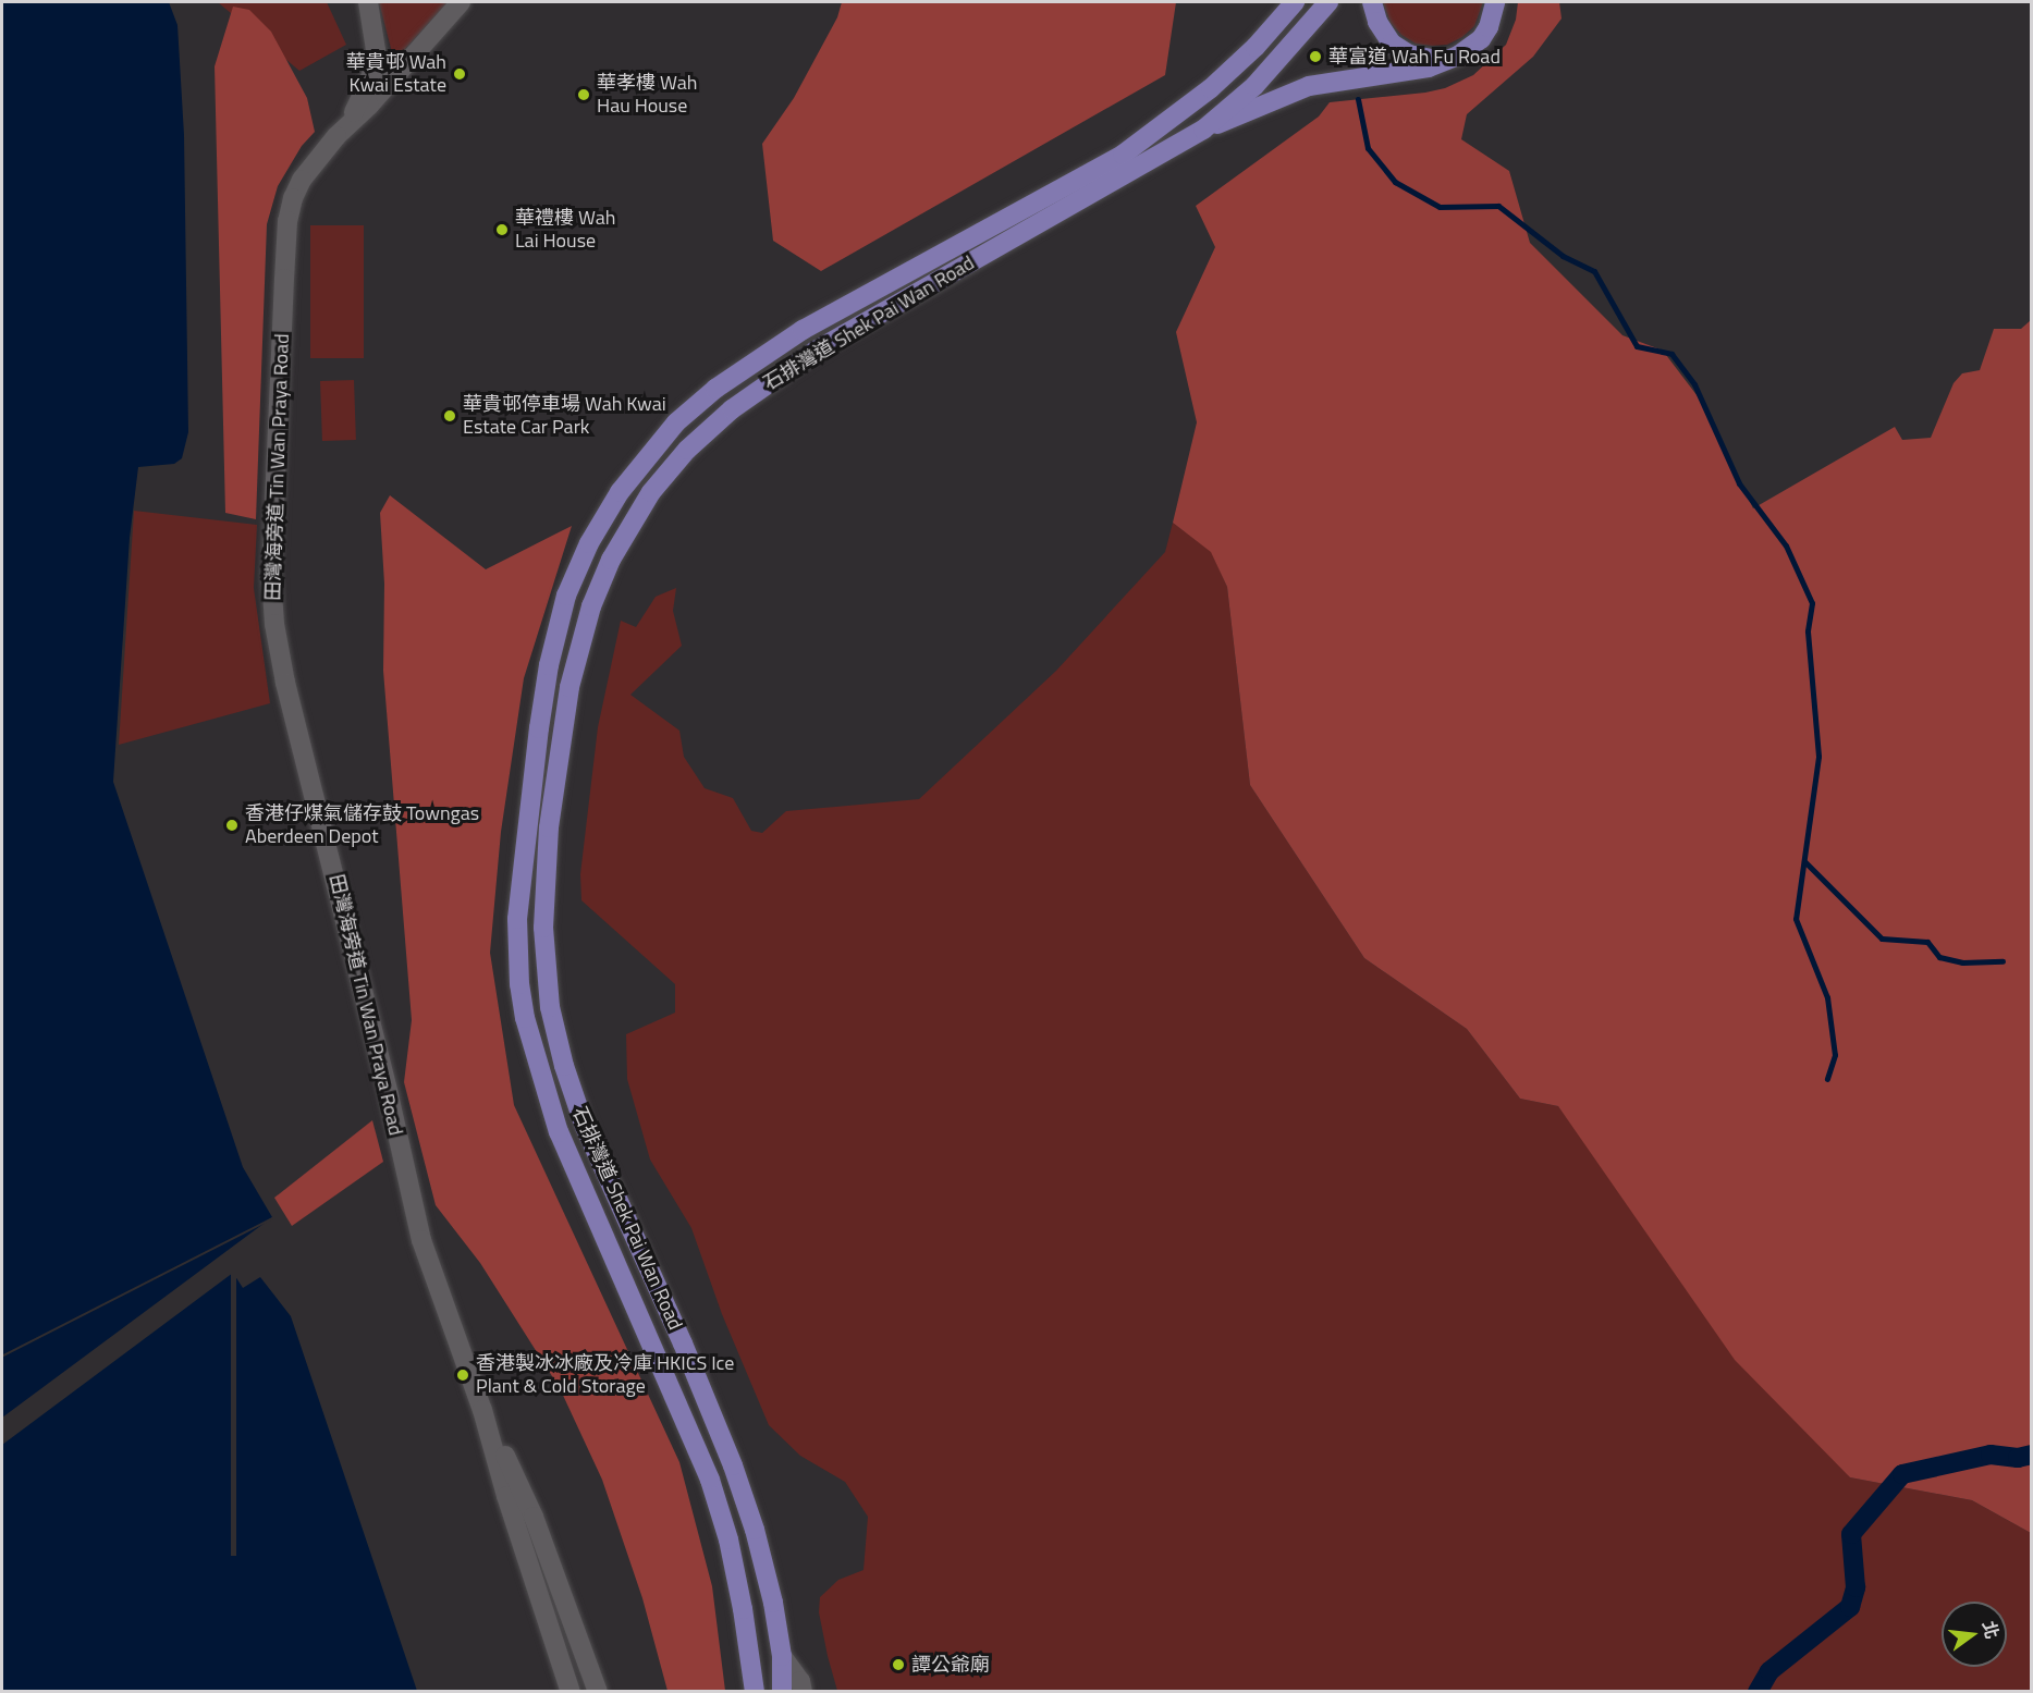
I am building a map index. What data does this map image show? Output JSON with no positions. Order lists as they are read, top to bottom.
{
  "streets": {
    "main road": ["石排灣道 Shek Pai Wan Road"],
    "street": ["田灣海旁道 Tin Wan Praya Road"]
  },
  "places": [
    "華富道 Wah Fu Road",
    "華貴邨 Wah Kwai Estate",
    "華孝樓 Wah Hau House",
    "華禮樓 Wah Lai House",
    "華貴邨停車場 Wah Kwai Estate Car Park",
    "香港仔煤氣儲存鼓 Towngas Aberdeen Depot",
    "香港製冰冰廠及冷庫 HKICS Ice Plant & Cold Storage",
    "譚公爺廟"
  ],
  "north": "right"
}
